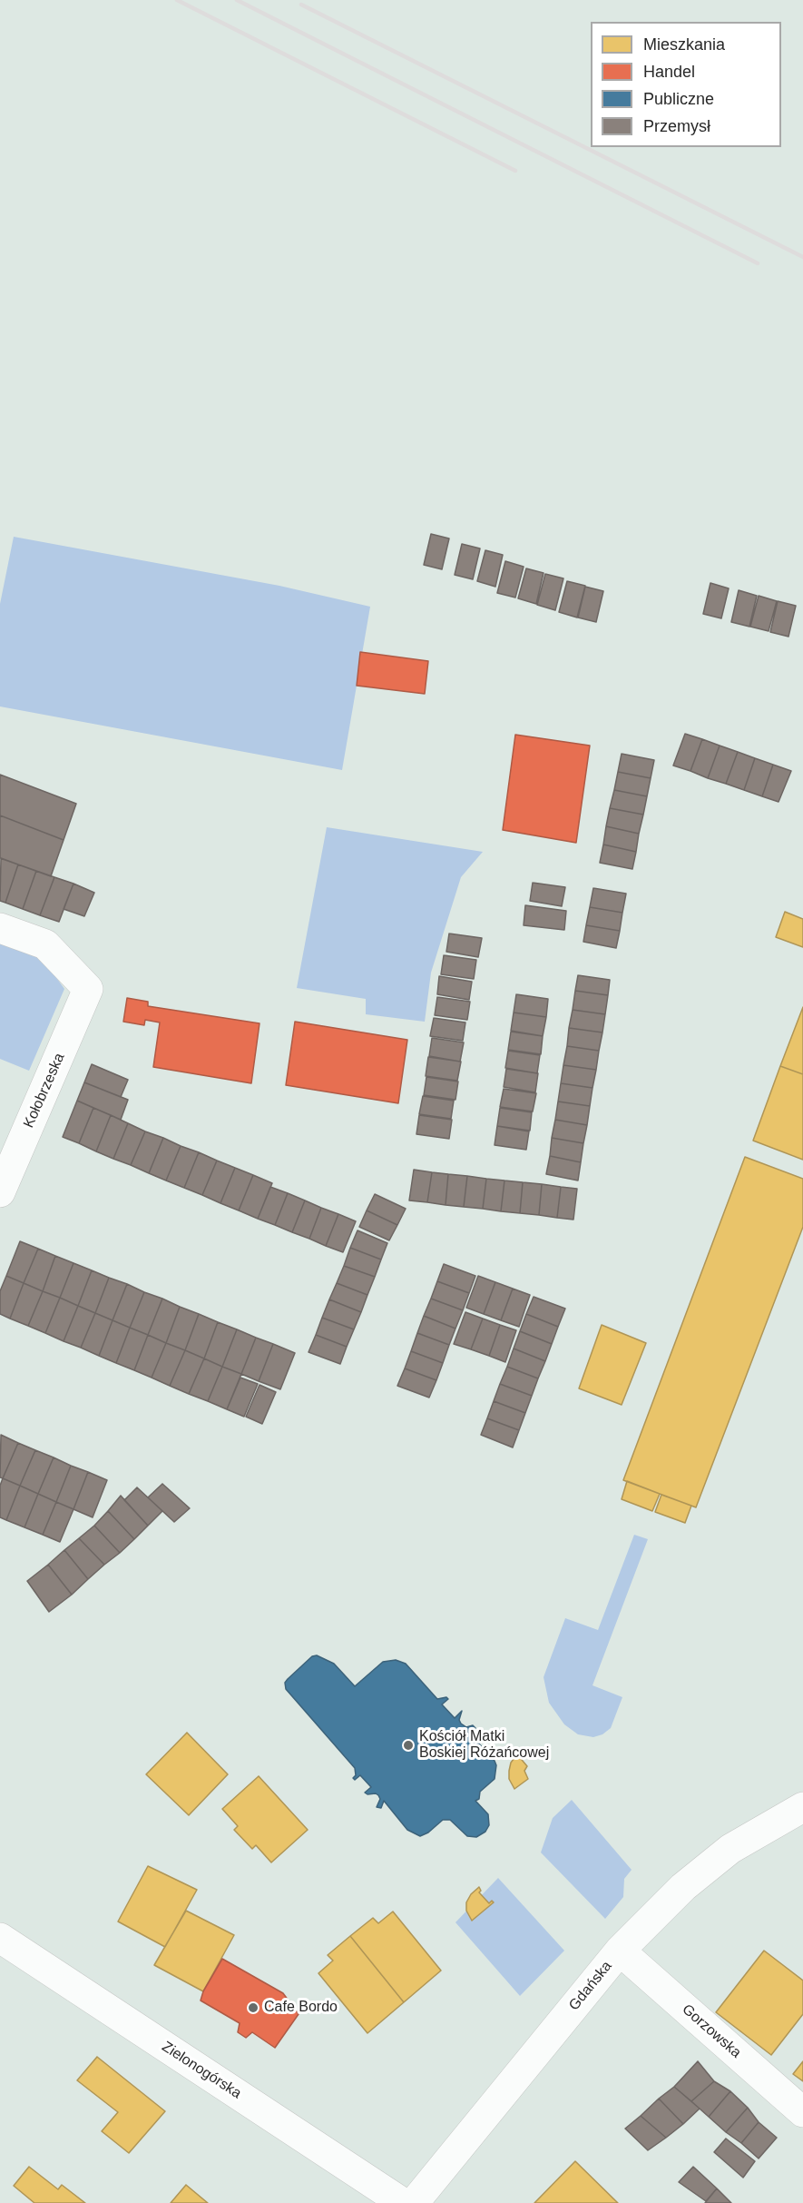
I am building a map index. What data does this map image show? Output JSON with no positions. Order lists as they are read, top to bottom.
{
  "streets": {
    "street": [
      "Kołobrzeska",
      "Gdańska",
      "Gorzowska",
      "Zielonogórska"
    ]
  },
  "crossings": [
    ["Gdańska", "Gorzowska"]
  ],
  "places": ["Kościół Matki Boskiej Różańcowej", "Cafe Bordo"],
  "legend": [
    "Mieszkania",
    "Handel",
    "Publiczne",
    "Przemysł"
  ]
}
